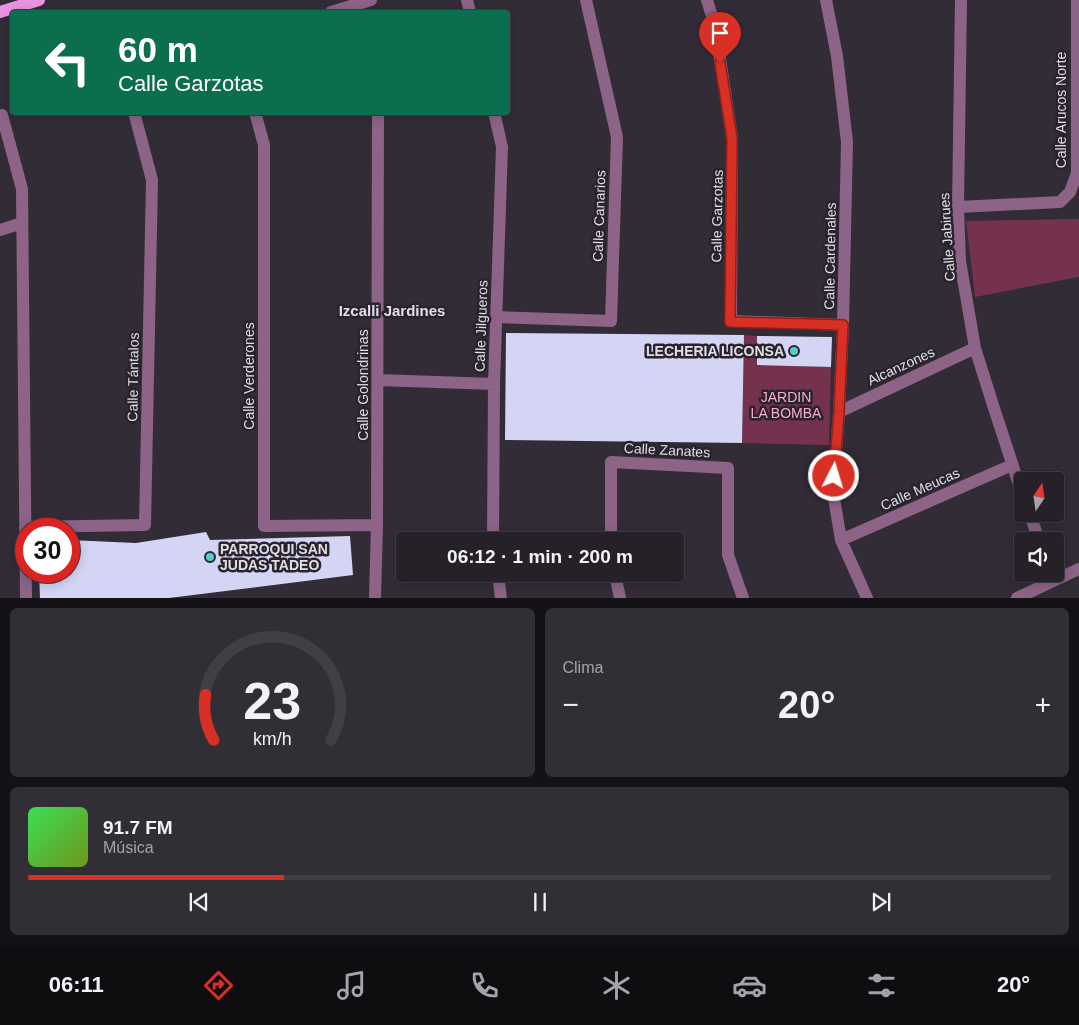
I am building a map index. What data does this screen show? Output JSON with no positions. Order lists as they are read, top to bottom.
{
  "streets": {
    "street": [
      "Calle Arucos Norte",
      "Calle Canarios",
      "Calle Garzotas",
      "Calle Jabirues",
      "Calle Cardenales",
      "Calle Jilgueros",
      "Alcanzones",
      "Calle Verderones",
      "Calle Tántalos",
      "Calle Golondrinas",
      "Calle Zanates",
      "Calle Meucas"
    ]
  },
  "crossings": [
    ["Calle Arucos Norte", "Calle Jabirues"],
    ["Calle Canarios", "Calle Jilgueros"],
    ["Calle Garzotas", "Calle Cardenales"],
    ["Calle Jabirues", "Alcanzones"],
    ["Calle Jabirues", "Calle Meucas"],
    ["Calle Cardenales", "Alcanzones"],
    ["Calle Cardenales", "Calle Meucas"],
    ["Calle Verderones", "Calle Golondrinas"]
  ],
  "districts": ["Izcalli Jardines"],
  "parks": ["JARDIN LA BOMBA"],
  "places": ["LECHERIA LICONSA", "PARROQUI SAN JUDAS TADEO"],
  "north": "top",
  "page": {
    "turn": ["60 m", "Calle Garzotas"],
    "limit": "30",
    "trip": "06:12 · 1 min · 200 m",
    "tile": "Clima",
    "heat": ["−", "20°", "+"],
    "song": ["91.7 FM", "Música"],
    "tabs": ["06:11", "20°"],
    "gauge": ["23", "km/h"]
  }
}
